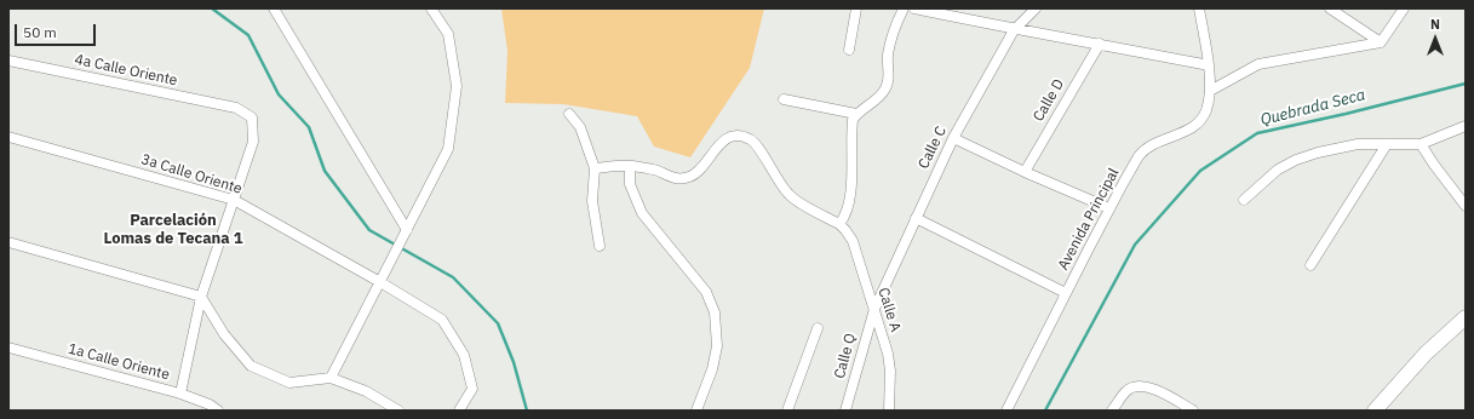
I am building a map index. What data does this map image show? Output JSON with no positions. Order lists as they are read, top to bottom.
{
  "streets": {
    "street": [
      "4a Calle Oriente",
      "Calle D",
      "Calle C",
      "3a Calle Oriente",
      "Avenida Principal",
      "Calle A",
      "Calle Q",
      "1a Calle Oriente"
    ]
  },
  "crossings": [
    ["4a Calle Oriente", "3a Calle Oriente"],
    ["Calle C", "Calle A"],
    ["Calle C", "Calle Q"],
    ["Calle A", "Calle Q"]
  ],
  "districts": ["Parcelación Lomas de Tecana 1"],
  "water": ["Quebrada Seca"],
  "scale_bar": "50 m",
  "north": "top"
}
